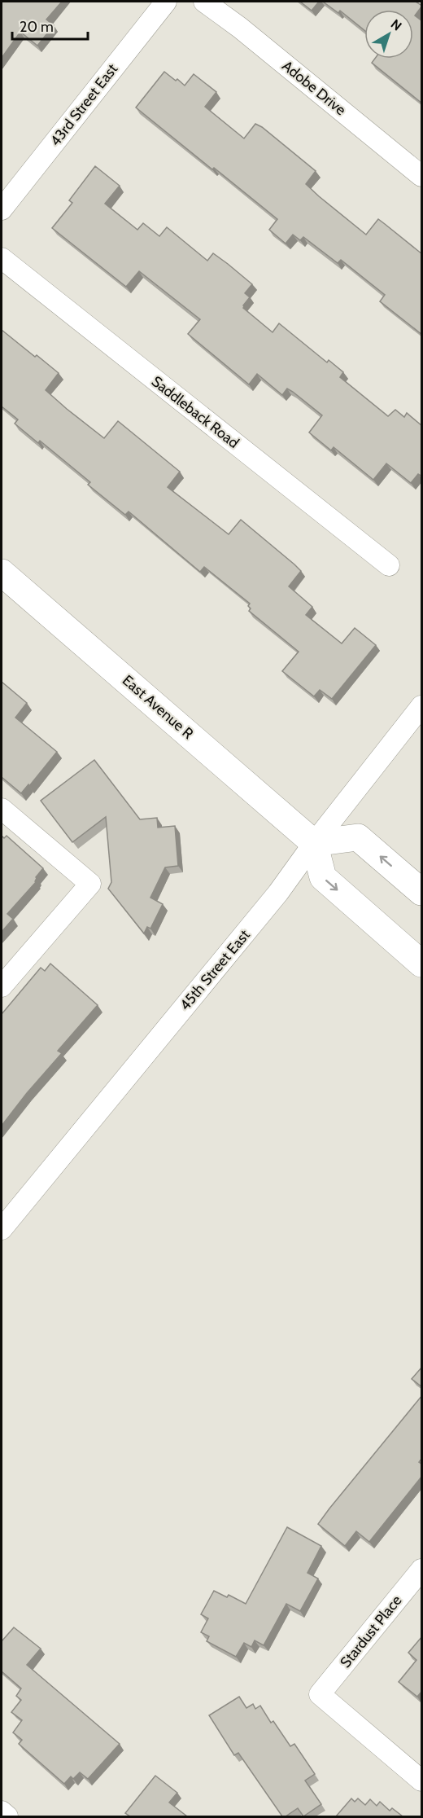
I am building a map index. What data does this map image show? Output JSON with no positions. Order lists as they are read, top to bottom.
{
  "streets": {
    "main road": ["East Avenue R"],
    "street": [
      "Adobe Drive",
      "43rd Street East",
      "Saddleback Road",
      "45th Street East",
      "Stardust Place"
    ]
  },
  "crossings": [
    ["East Avenue R", "45th Street East"]
  ],
  "scale_bar": "20 m",
  "north": "top right"
}
